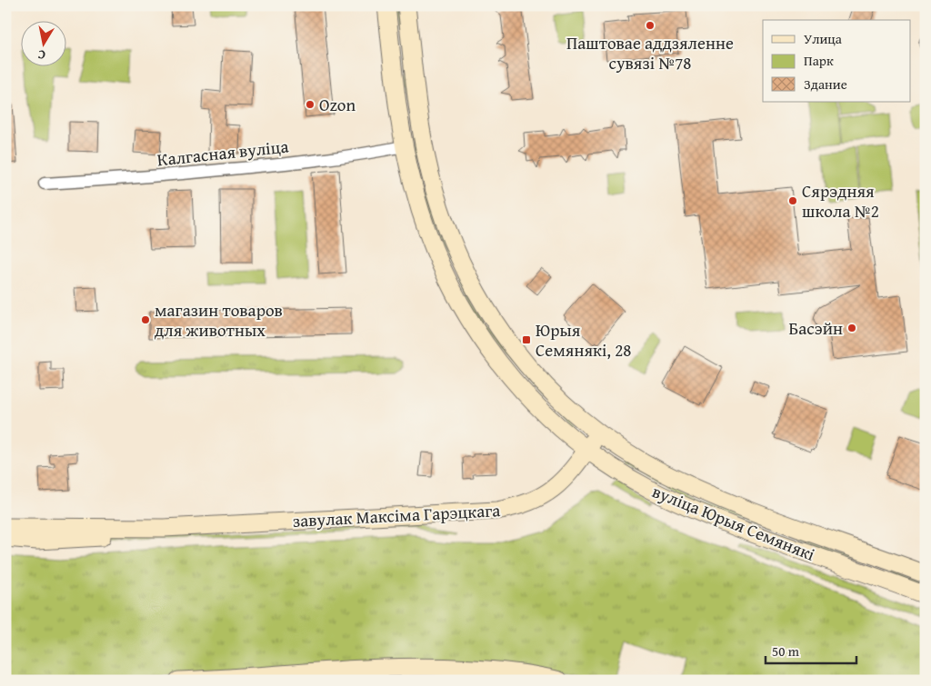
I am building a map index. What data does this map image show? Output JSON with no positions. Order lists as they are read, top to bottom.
{
  "streets": {
    "main road": ["завулак Максіма Гарэцкага", "вуліца Юрыя Семянякі"],
    "street": ["Калгасная вуліца"]
  },
  "crossings": [
    ["Калгасная вуліца", "вуліца Юрыя Семянякі"],
    ["завулак Максіма Гарэцкага", "вуліца Юрыя Семянякі"]
  ],
  "places": {
    "other": [
      "Паштовае аддзяленне сувязі №78",
      "Ozon",
      "Сярэдняя школа №2",
      "магазин товаров для животных",
      "Басэйн"
    ],
    "transit": ["Юрыя Семянякі, 28"]
  },
  "legend": ["Улица", "Парк", "Здание"],
  "scale_bar": "50 m",
  "north": "bottom"
}
